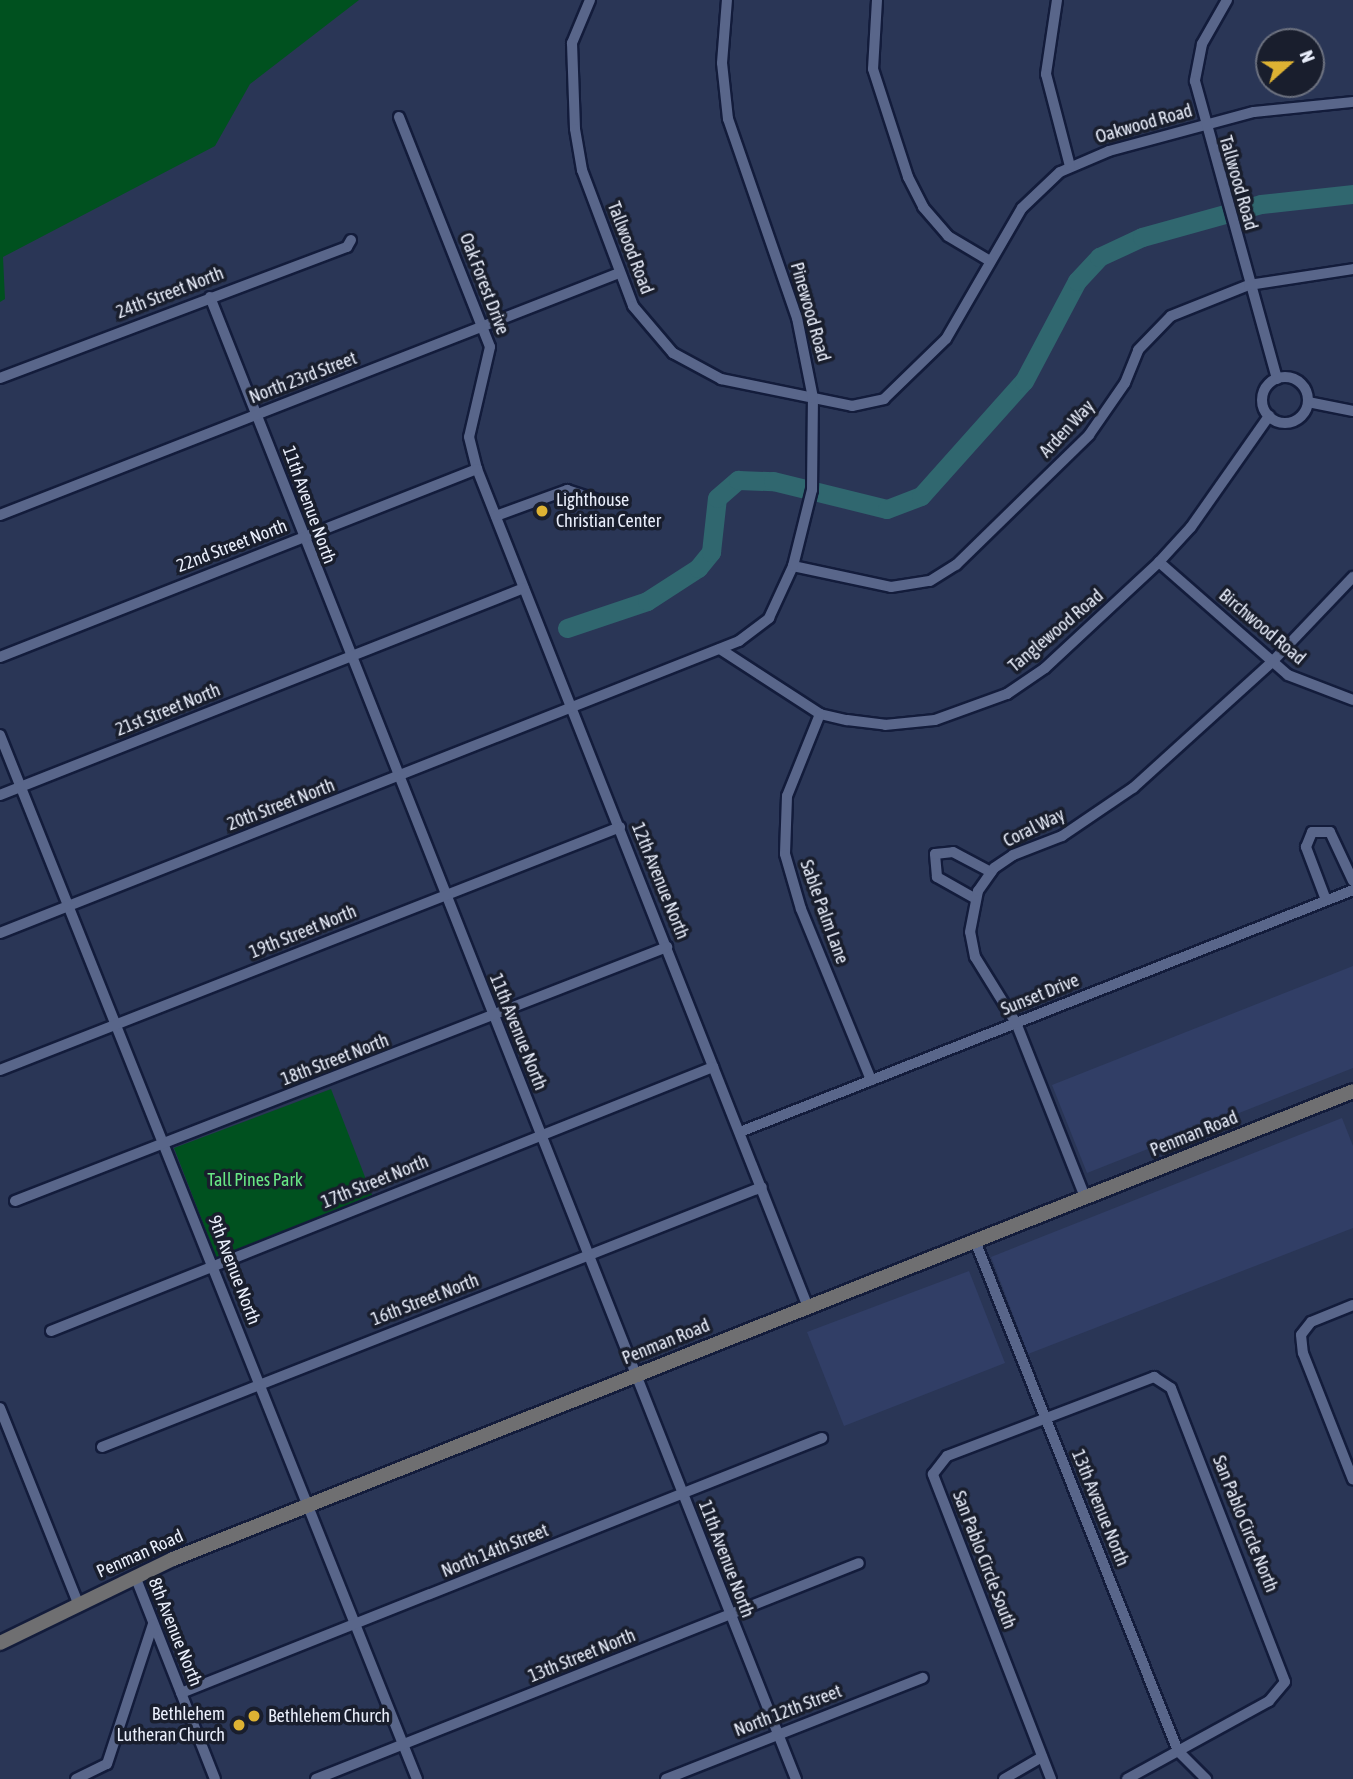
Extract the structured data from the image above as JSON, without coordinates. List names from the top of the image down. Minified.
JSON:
{"streets":{"street":["Oakwood Road","Tallwood Road","Oak Forest Drive","24th Street North","Pinewood Road","North 23rd Street","Arden Way","11th Avenue North","22nd Street North","Birchwood Road","Tanglewood Road","21st Street North","20th Street North","Coral Way","12th Avenue North","Sable Palm Lane","19th Street North","Sunset Drive","18th Street North","Penman Road","17th Street North","9th Avenue North","16th Street North","13th Avenue North","San Pablo Circle North","North 14th Street","San Pablo Circle South","8th Avenue North","13th Street North","North 12th Street"]},"crossings":[["Oakwood Road","Tallwood Road"],["Oakwood Road","Pinewood Road"],["Tallwood Road","Pinewood Road"],["Tallwood Road","North 23rd Street"],["Tallwood Road","Arden Way"],["Tallwood Road","Tanglewood Road"],["Oak Forest Drive","North 23rd Street"],["Oak Forest Drive","22nd Street North"],["Oak Forest Drive","12th Avenue North"],["24th Street North","11th Avenue North"],["Pinewood Road","Arden Way"],["Pinewood Road","Tanglewood Road"],["Pinewood Road","20th Street North"],["Pinewood Road","12th Avenue North"],["North 23rd Street","11th Avenue North"],["11th Avenue North","22nd Street North"],["11th Avenue North","21st Street North"],["11th Avenue North","20th Street North"],["11th Avenue North","19th Street North"],["11th Avenue North","18th Street North"],["11th Avenue North","Penman Road"],["11th Avenue North","17th Street North"],["11th Avenue North","16th Street North"],["11th Avenue North","North 14th Street"],["11th Avenue North","13th Street North"],["11th Avenue North","North 12th Street"],["22nd Street North","12th Avenue North"],["Birchwood Road","Tanglewood Road"],["Birchwood Road","Coral Way"],["Tanglewood Road","Sable Palm Lane"],["21st Street North","12th Avenue North"],["21st Street North","9th Avenue North"],["20th Street North","12th Avenue North"],["20th Street North","9th Avenue North"],["Coral Way","Sunset Drive"],["Coral Way","Penman Road"],["12th Avenue North","19th Street North"],["12th Avenue North","Sunset Drive"],["12th Avenue North","18th Street North"],["12th Avenue North","Penman Road"],["12th Avenue North","17th Street North"],["12th Avenue North","16th Street North"],["Sable Palm Lane","Sunset Drive"],["19th Street North","9th Avenue North"],["18th Street North","9th Avenue North"],["Penman Road","9th Avenue North"],["Penman Road","13th Avenue North"],["Penman Road","8th Avenue North"],["17th Street North","9th Avenue North"],["9th Avenue North","16th Street North"],["9th Avenue North","North 14th Street"],["9th Avenue North","13th Street North"],["13th Avenue North","San Pablo Circle North"],["13th Avenue North","San Pablo Circle South"],["San Pablo Circle North","San Pablo Circle South"],["North 14th Street","8th Avenue North"]],"parks":["Tall Pines Park"],"places":["Lighthouse Christian Center","Bethlehem Church","Bethlehem Lutheran Church"],"north":"right"}
